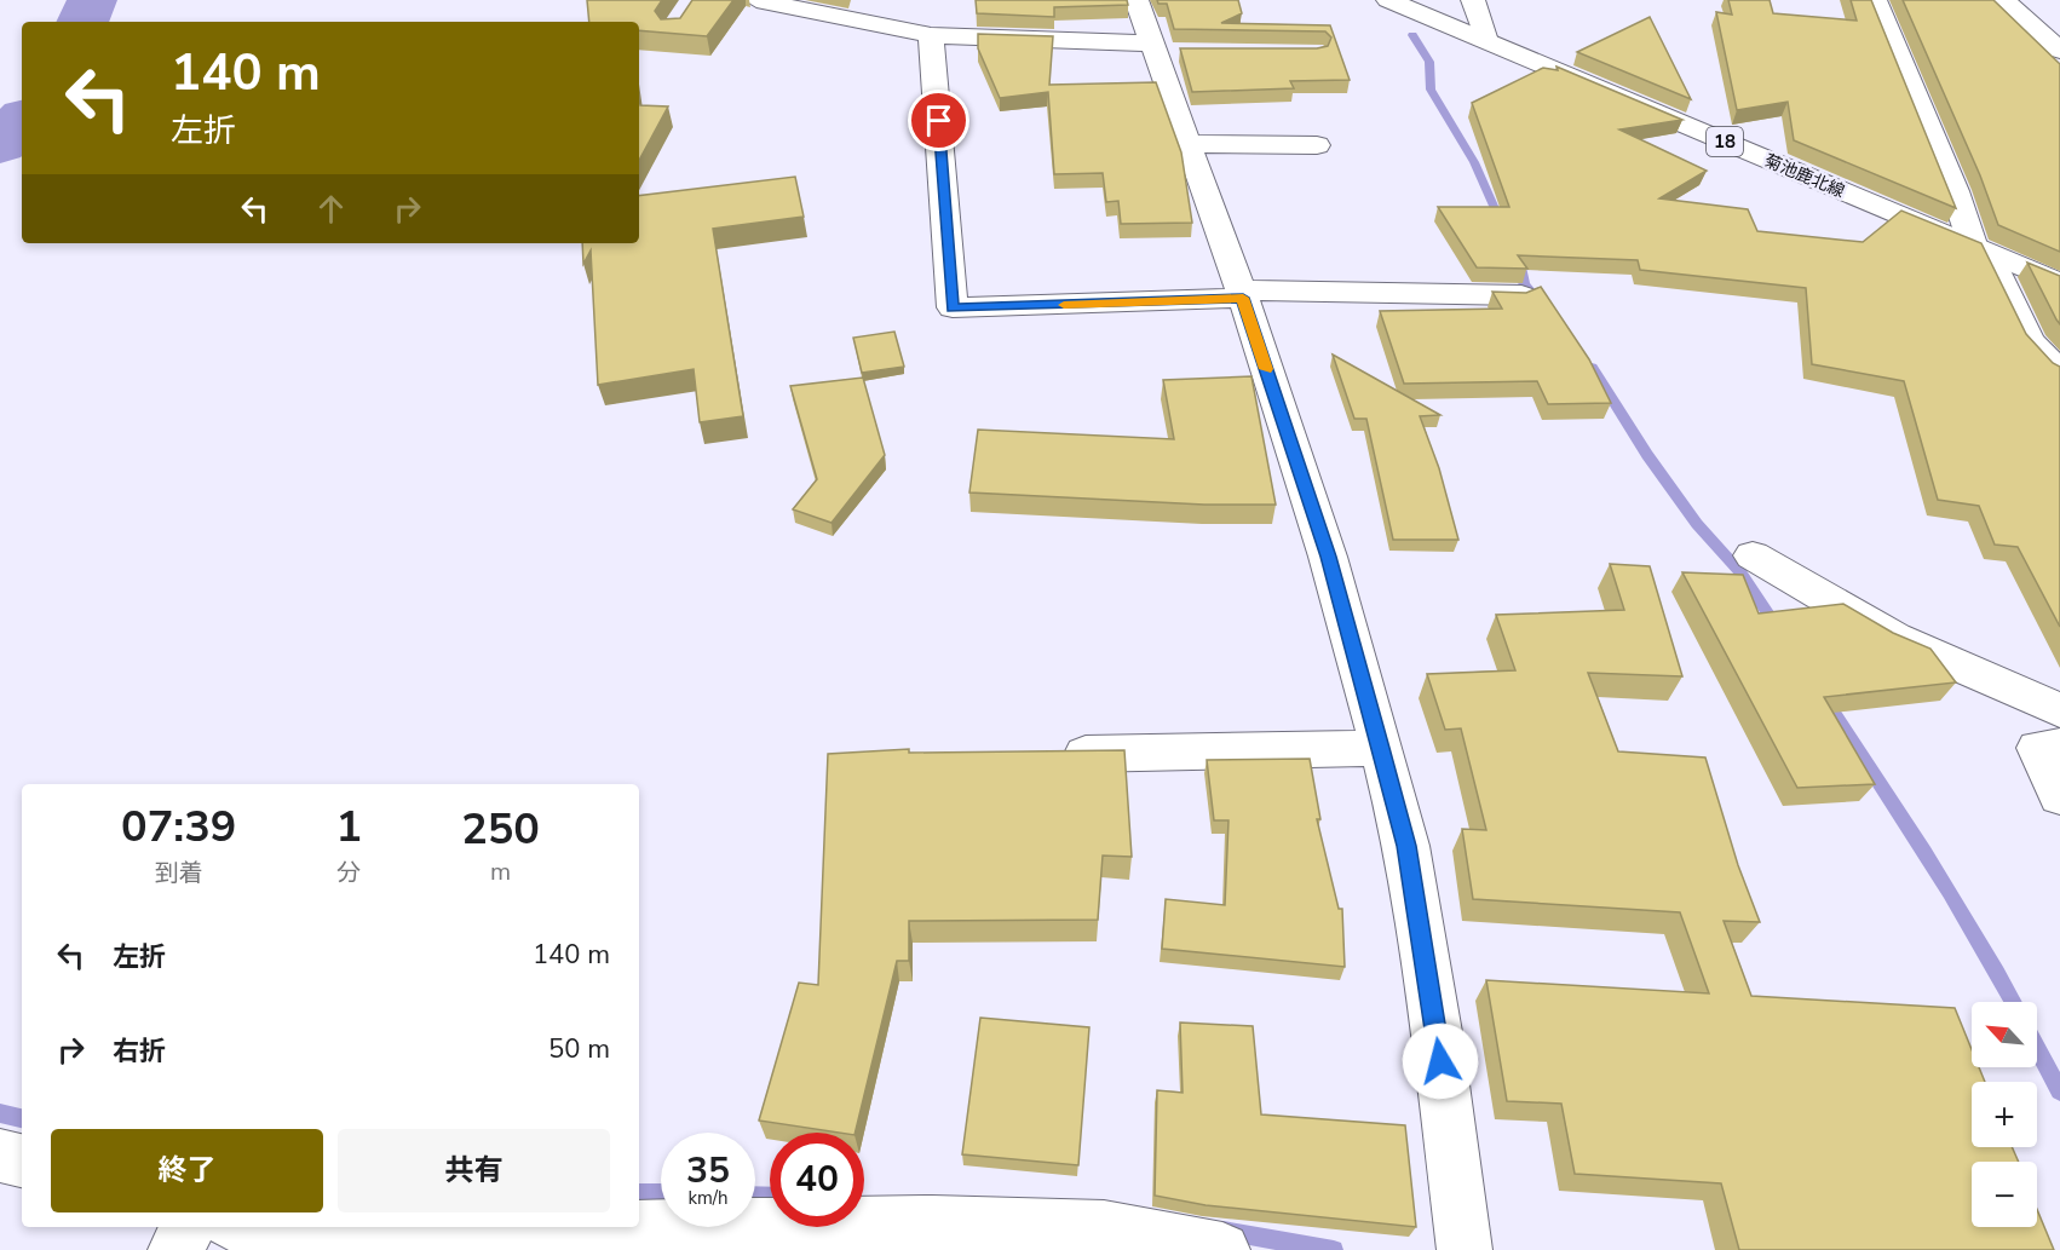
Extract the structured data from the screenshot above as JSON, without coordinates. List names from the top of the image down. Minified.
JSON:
{"streets":{"main road":["18","菊池鹿北線"]},"north":"top left","page":{"turn":["140 m","左折"],"eta":["07:39","到着","1","分","250","m"],"list":[{"name":"左折","value":"140 m"},{"name":"右折","value":"50 m"}],"map_buttons":["+","−"],"buttons":["終了","共有"],"speed":"35 km/h","limit":"40"}}
